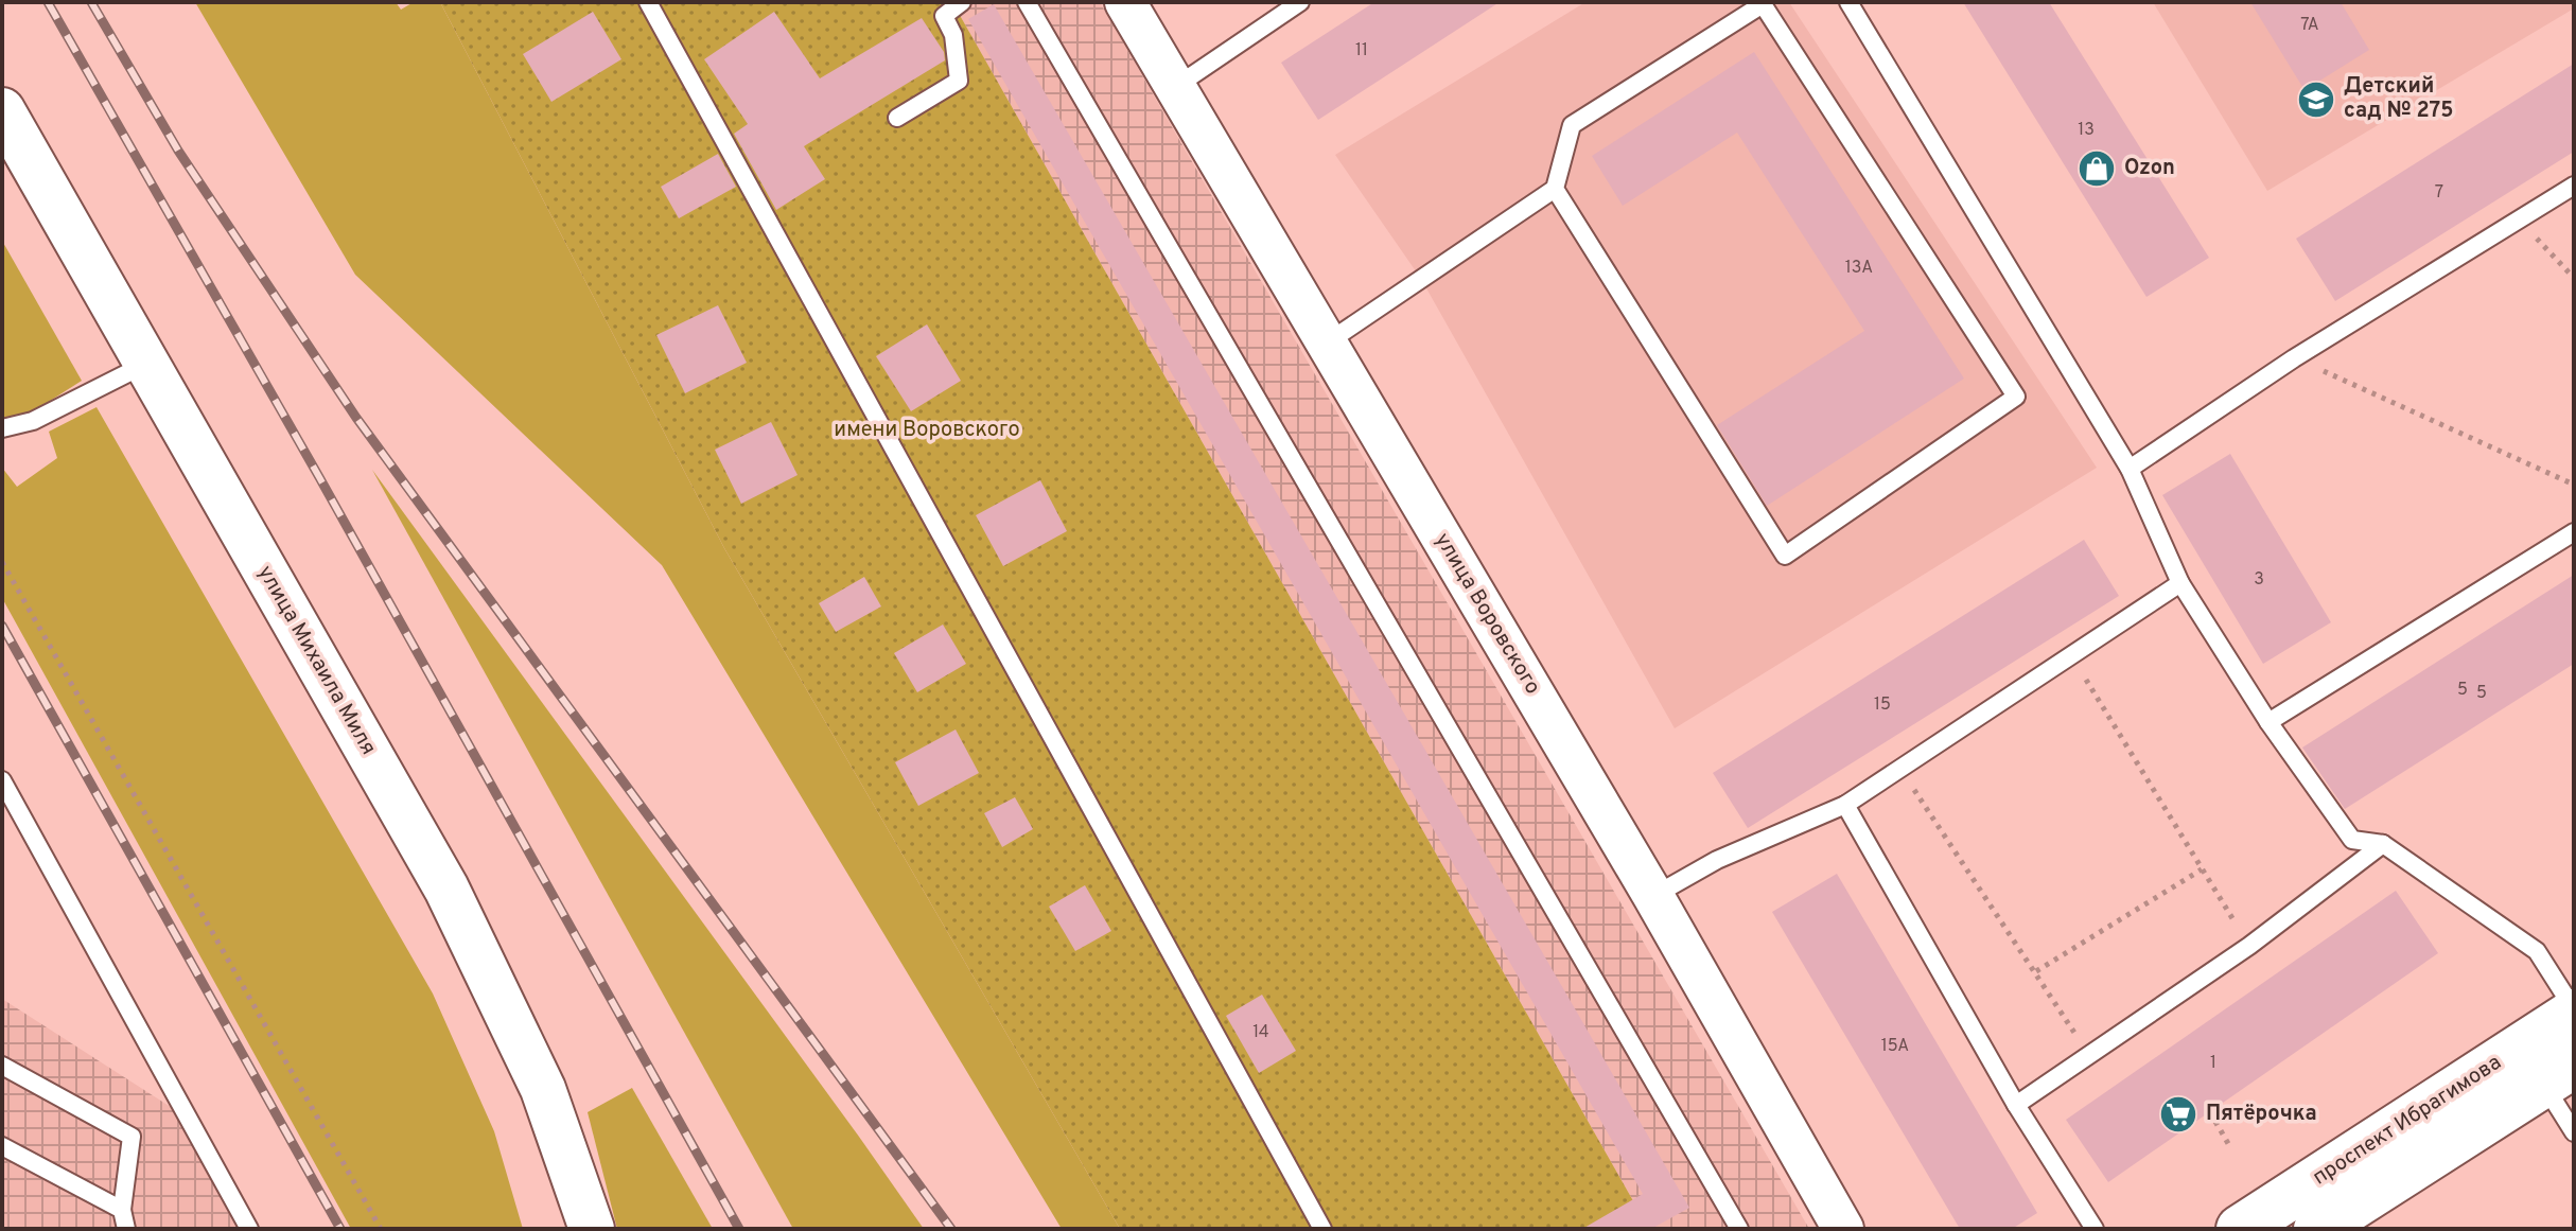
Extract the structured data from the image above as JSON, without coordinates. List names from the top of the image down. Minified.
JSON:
{"streets":{"main road":["улица Михаила Миля","проспект Ибрагимова"],"street":["улица Воровского"]},"parks":["имени Воровского"],"places":{"school or university":["Детский сад № 275"],"shop":["Ozon"],"supermarket":["Пятёрочка"]},"house_numbers":["7А","11","13","7","13А","3","5","5","15","14","15А","1"]}
